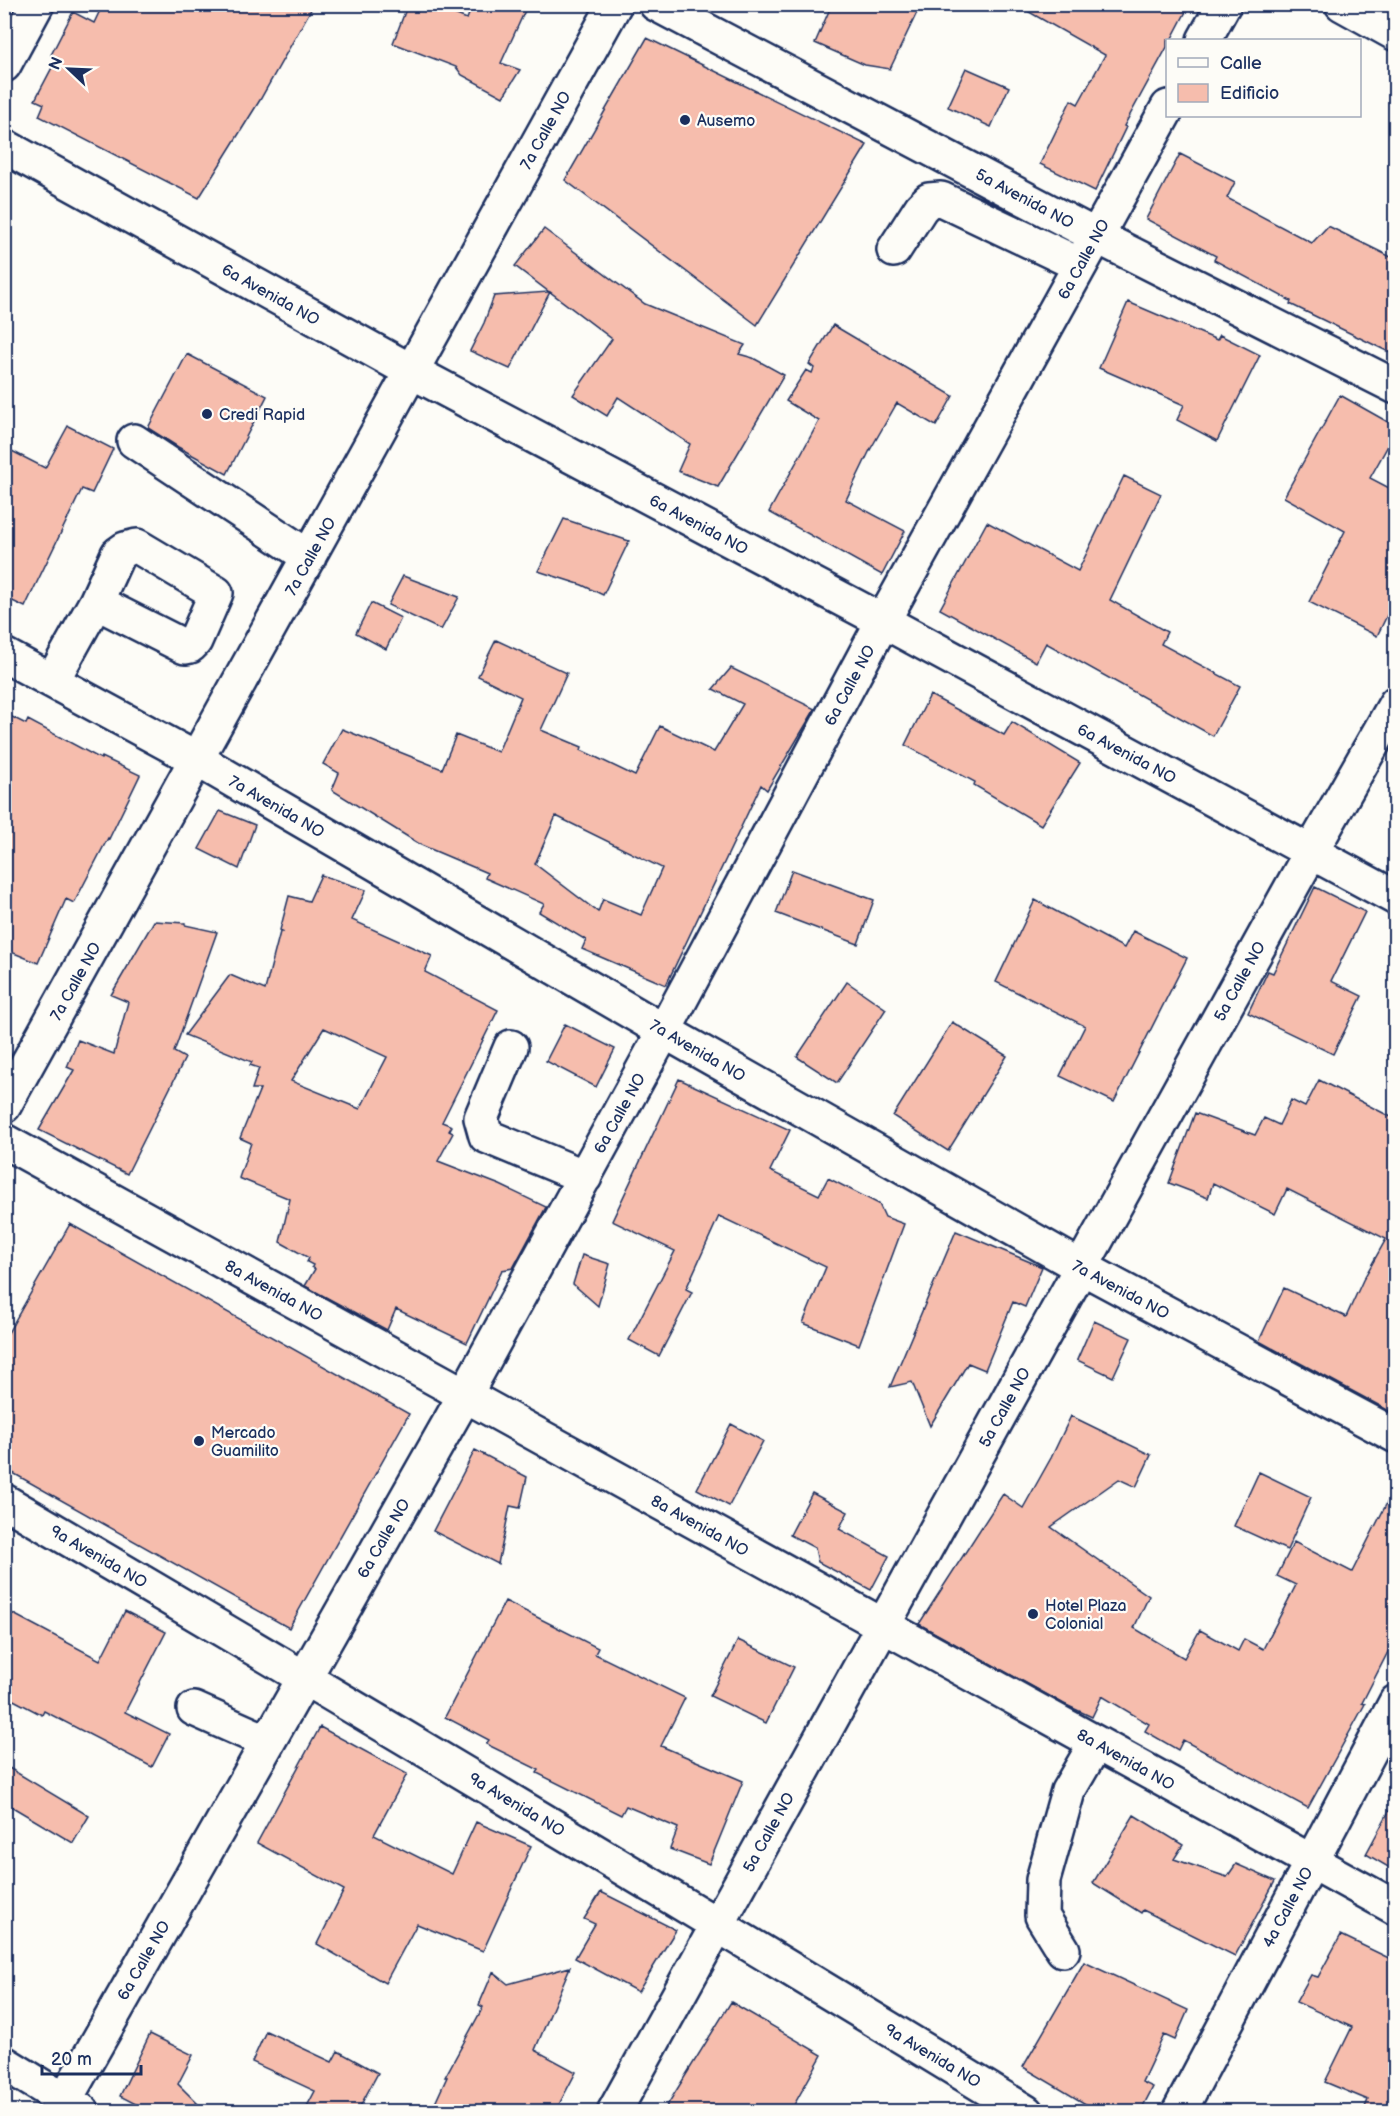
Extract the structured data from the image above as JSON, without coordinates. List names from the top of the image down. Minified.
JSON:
{"streets":{"street":["7a Calle NO","5a Avenida NO","6a Calle NO","6a Avenida NO","7a Avenida NO","5a Calle NO","8a Avenida NO","9a Avenida NO","4a Calle NO"]},"crossings":[["7a Calle NO","6a Avenida NO"],["7a Calle NO","7a Avenida NO"],["5a Avenida NO","6a Calle NO"],["6a Calle NO","6a Avenida NO"],["6a Calle NO","7a Avenida NO"],["6a Calle NO","8a Avenida NO"],["6a Calle NO","9a Avenida NO"],["6a Avenida NO","5a Calle NO"],["7a Avenida NO","5a Calle NO"],["5a Calle NO","8a Avenida NO"],["5a Calle NO","9a Avenida NO"],["8a Avenida NO","4a Calle NO"]],"places":["Ausemo","Credi Rapid","Mercado Guamilito","Hotel Plaza Colonial"],"legend":["Calle","Edificio"],"scale_bar":"20 m","north":"top left"}
